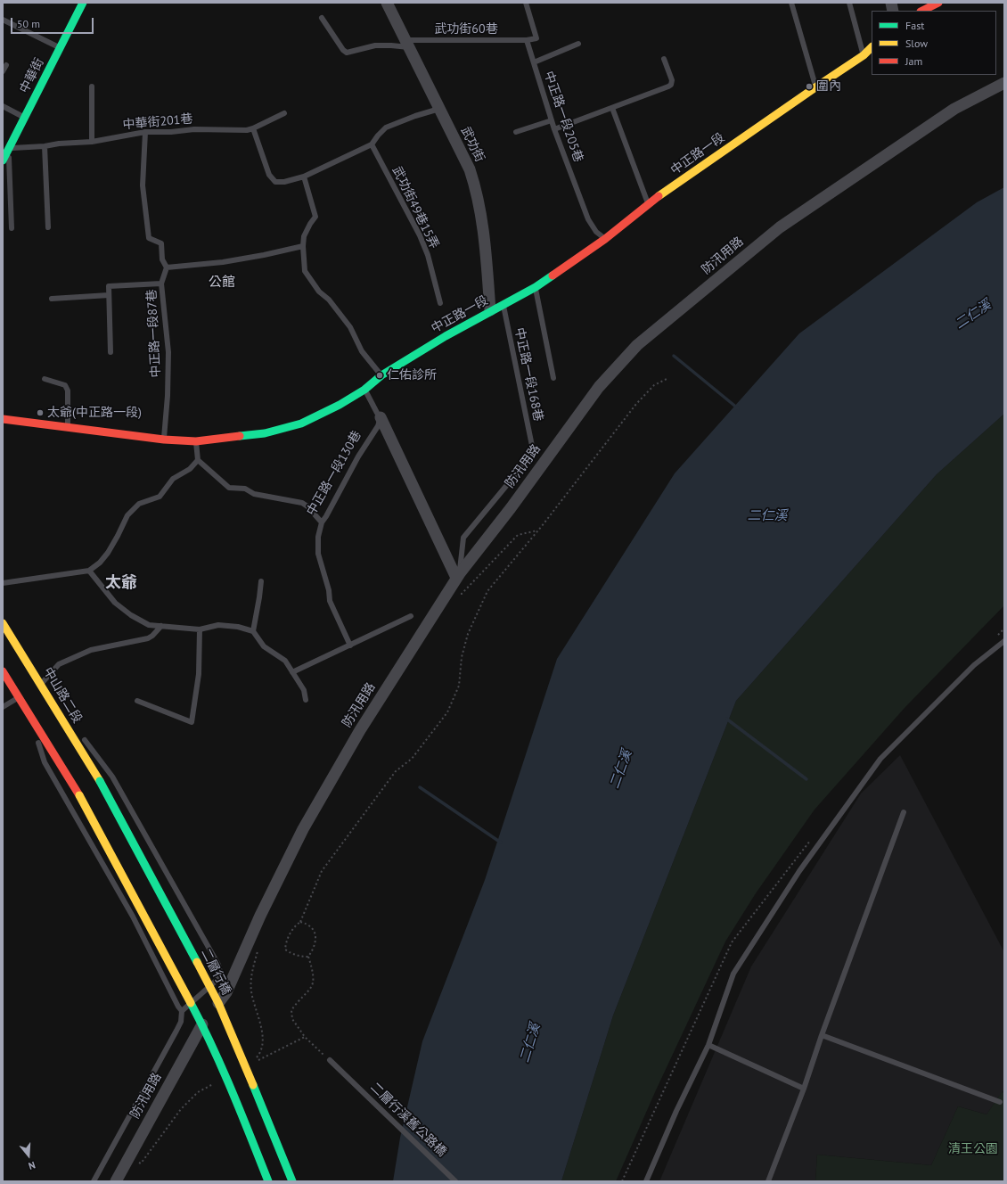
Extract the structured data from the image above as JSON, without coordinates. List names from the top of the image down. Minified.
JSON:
{"streets":{"main road":["中華街","中正路一段","中山路二段","二層行橋"],"street":["武功街","防汛用路"],"lane":["武功街60巷","中正路一段205巷","中華街201巷","武功街49巷15弄","中正路一段87巷","中正路一段168巷","中正路一段130巷","二層行溪舊公路橋"]},"crossings":[["武功街60巷","中正路一段205巷"],["武功街60巷","武功街"],["中華街","中華街201巷"],["中正路一段205巷","中正路一段"],["武功街","中正路一段"],["中正路一段","中正路一段87巷"],["中正路一段","中正路一段168巷"],["防汛用路","中正路一段168巷"],["防汛用路","二層行橋"],["中山路二段","二層行橋"]],"districts":["公館","太爺"],"water":["二仁溪"],"parks":["清王公園"],"places":["圍內","仁佑診所","太爺(中正路一段)"],"legend":["Fast","Slow","Jam"],"scale_bar":"50 m","north":"bottom"}
